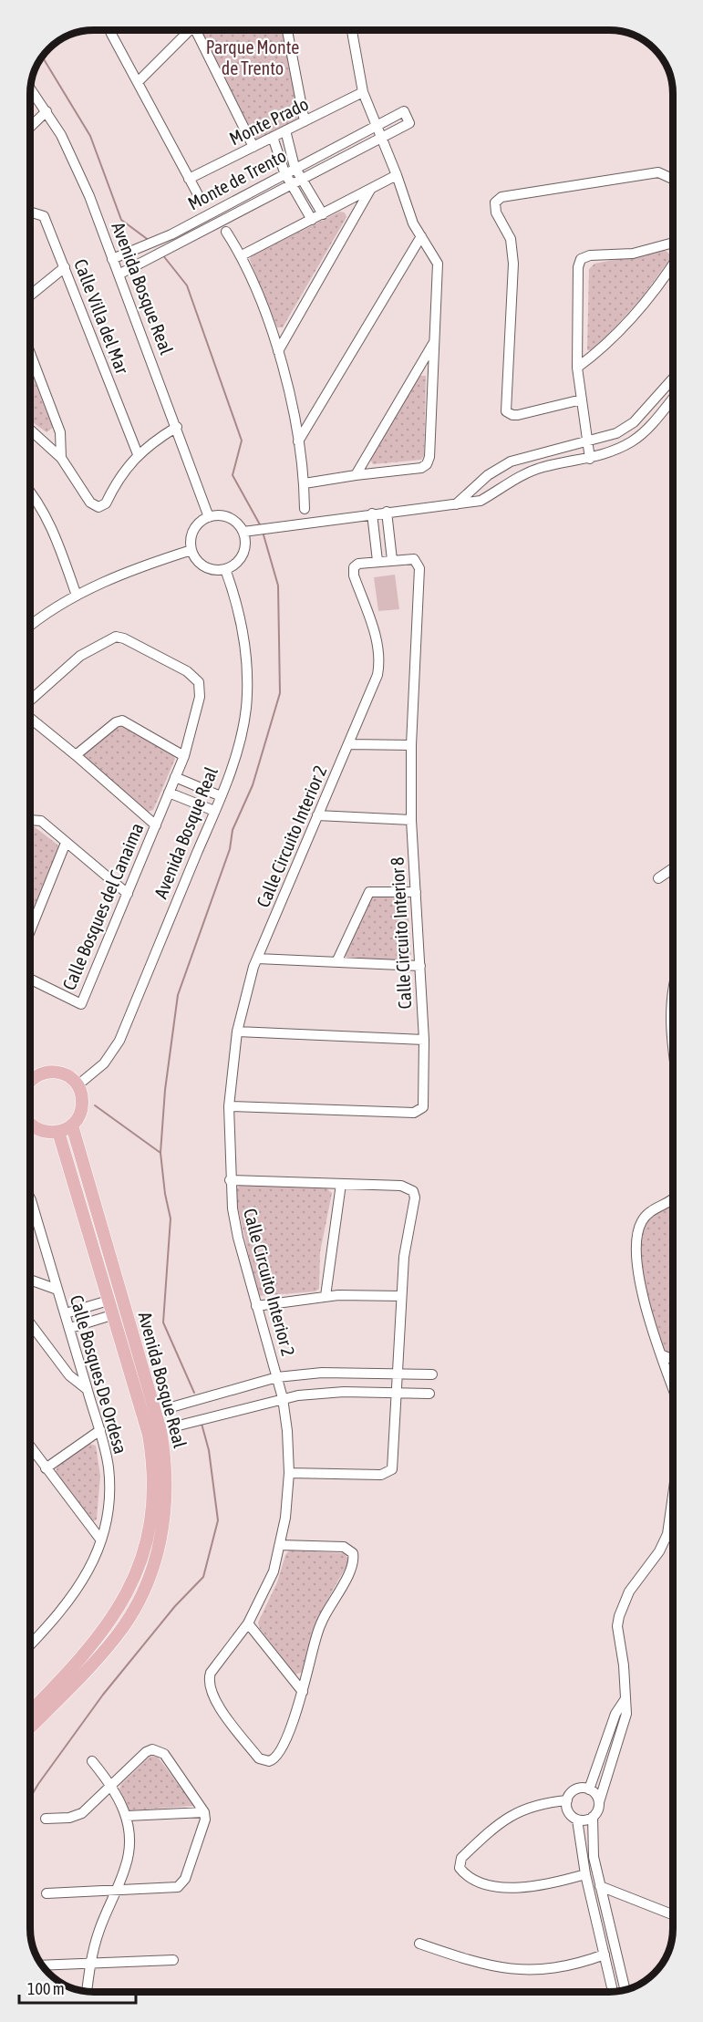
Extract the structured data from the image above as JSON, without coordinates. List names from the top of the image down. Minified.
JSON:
{"streets":{"main road":["Avenida Bosque Real"],"street":["Monte Prado","Monte de Trento","Calle Villa del Mar","Calle Circuito Interior 2","Calle Bosques del Canaima","Calle Circuito Interior 8","Calle Bosques De Ordesa"]},"crossings":[["Monte de Trento","Avenida Bosque Real"],["Calle Circuito Interior 2","Calle Circuito Interior 8"]],"parks":["Parque Monte de Trento"],"scale_bar":"100 m"}
